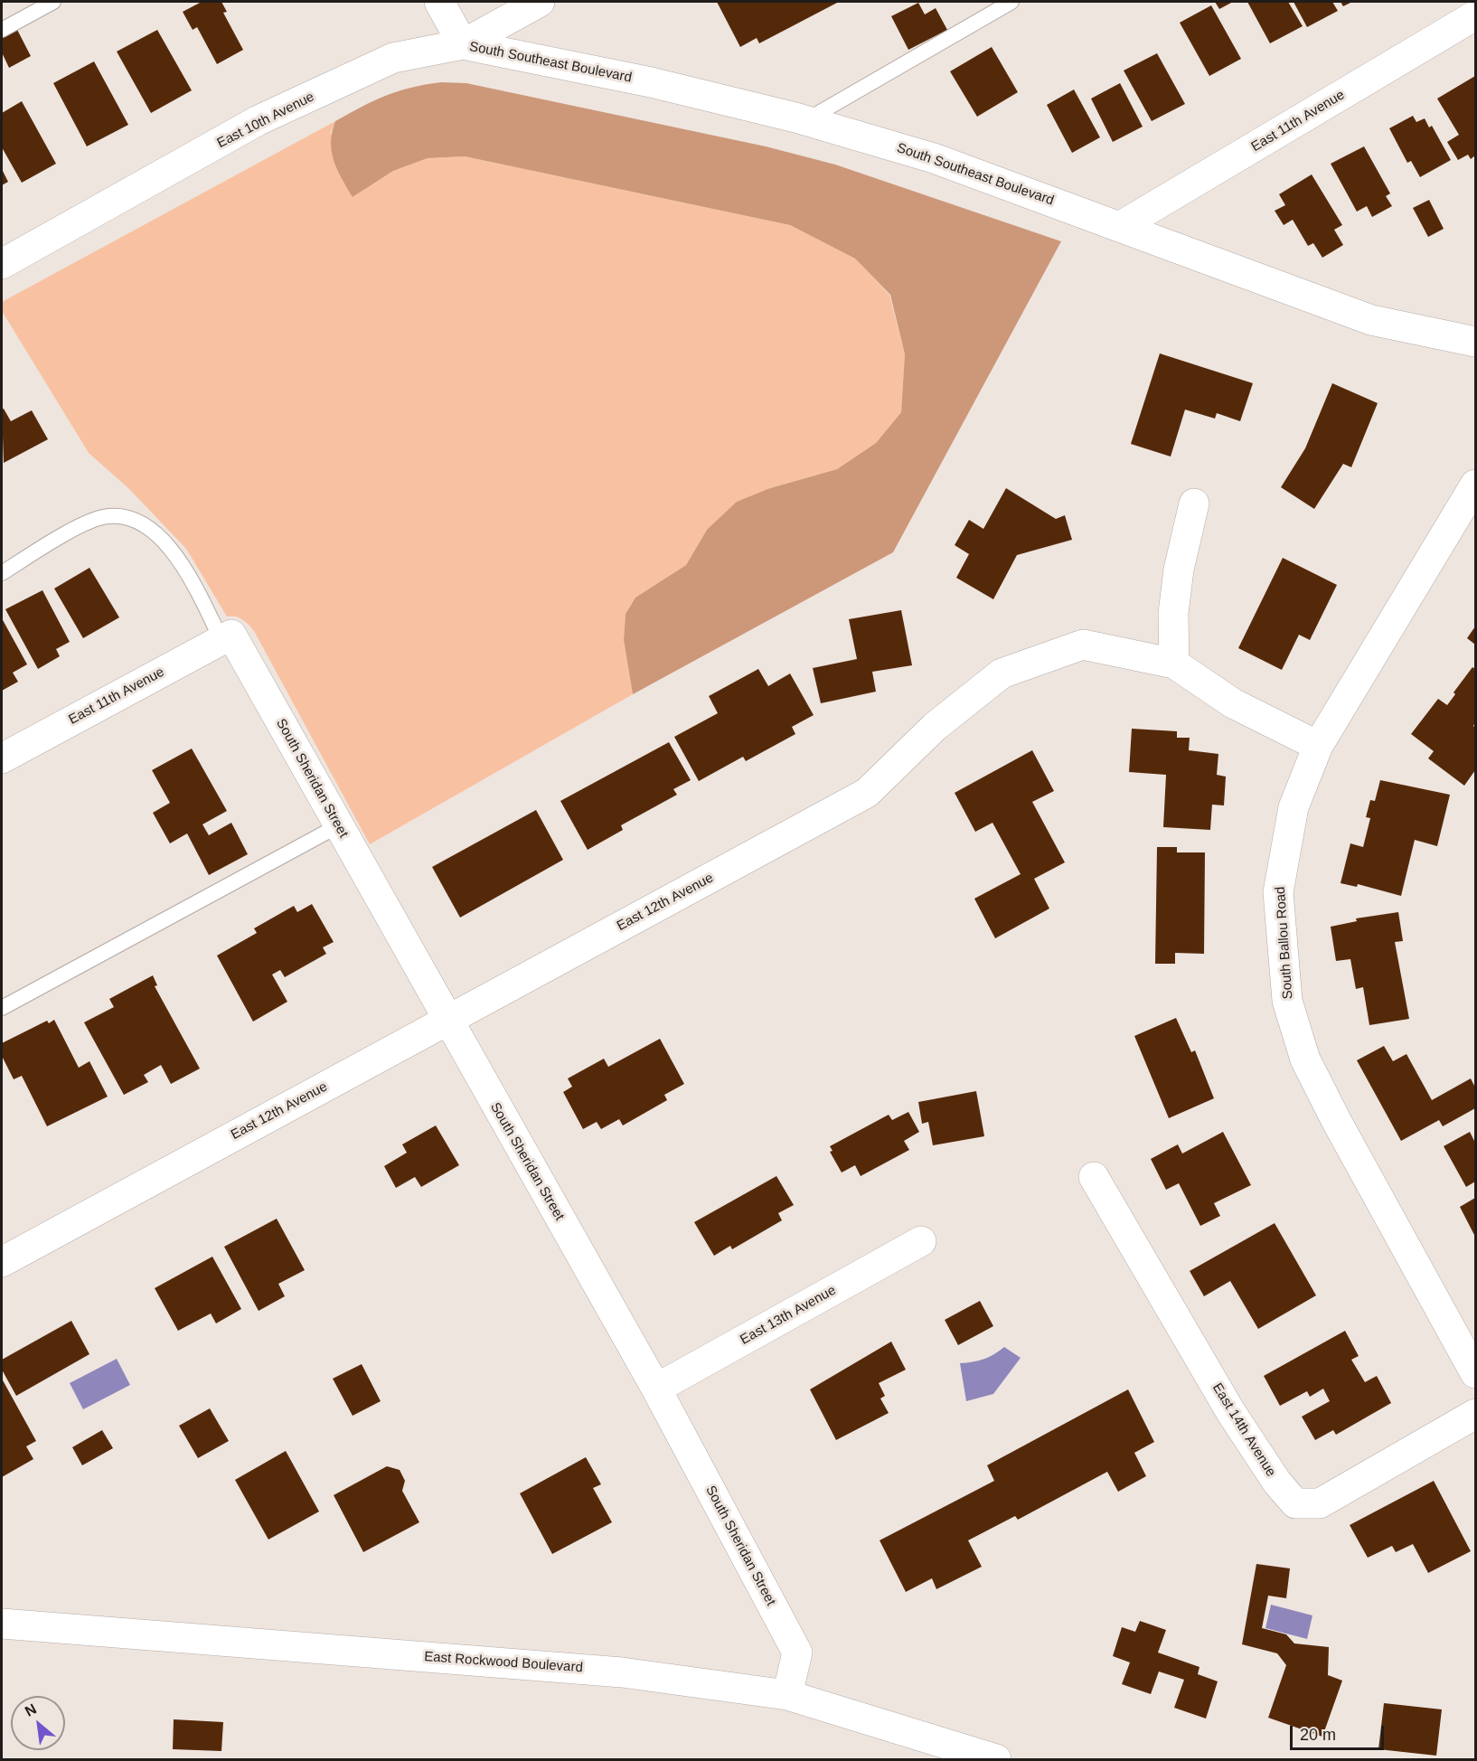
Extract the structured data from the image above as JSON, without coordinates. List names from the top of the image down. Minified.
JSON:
{"streets":{"street":["South Southeast Boulevard","East 10th Avenue","East 11th Avenue","South Sheridan Street","East 12th Avenue","South Ballou Road","East 13th Avenue","East 14th Avenue","East Rockwood Boulevard"]},"crossings":[["South Southeast Boulevard","East 10th Avenue"],["South Southeast Boulevard","East 11th Avenue"],["East 11th Avenue","South Sheridan Street"],["South Sheridan Street","East 12th Avenue"],["South Sheridan Street","East 13th Avenue"],["South Sheridan Street","East Rockwood Boulevard"],["East 12th Avenue","South Ballou Road"]],"scale_bar":"20 m","north":"top left"}
